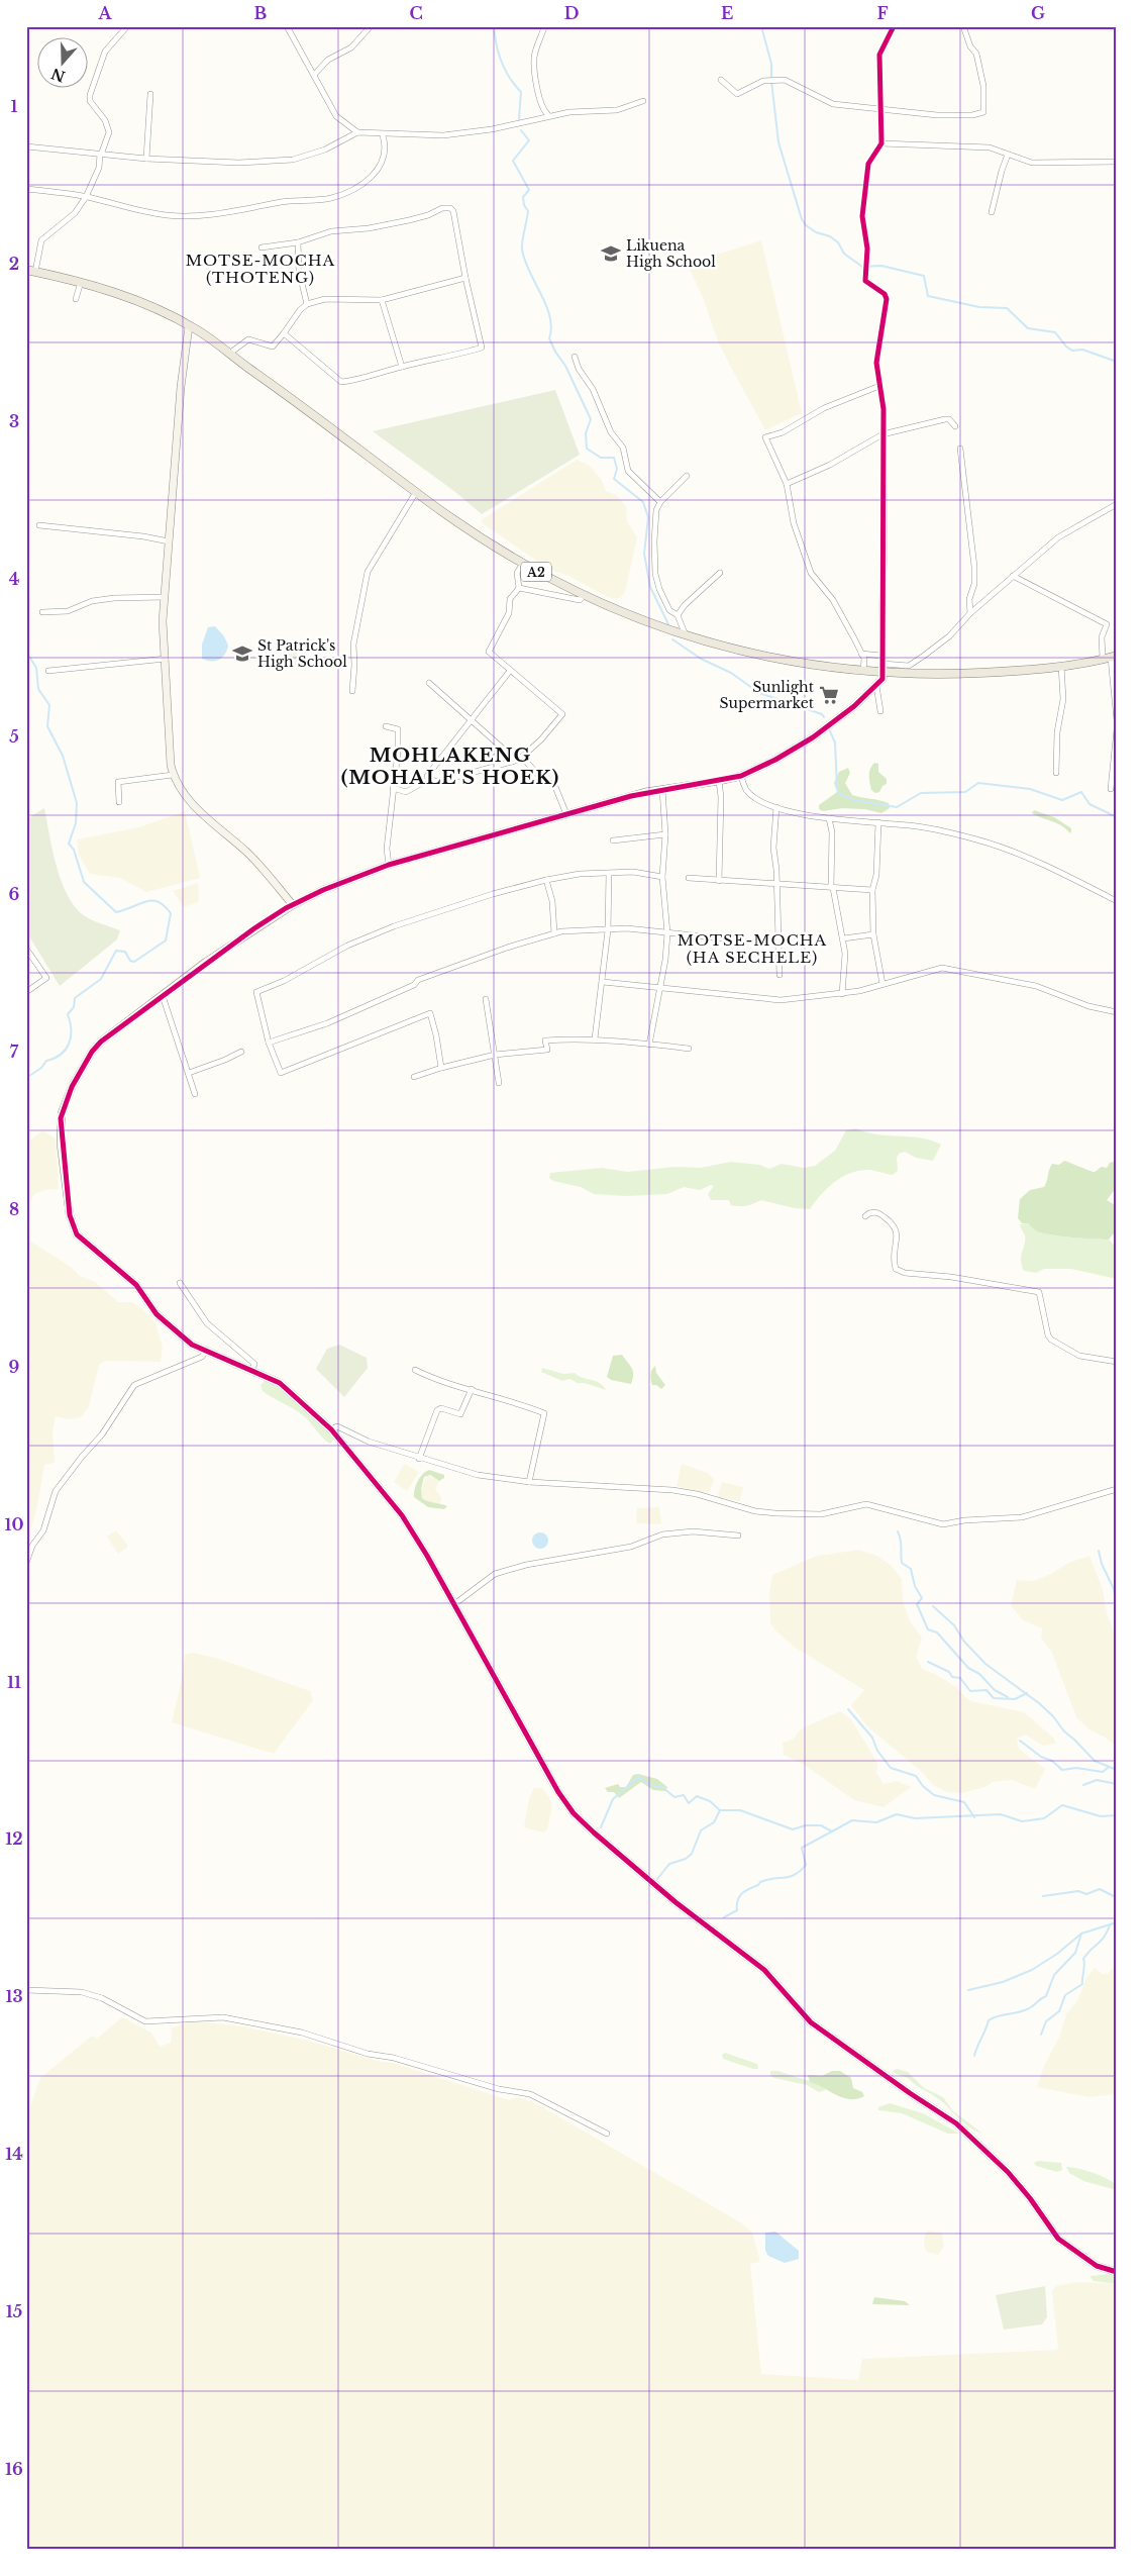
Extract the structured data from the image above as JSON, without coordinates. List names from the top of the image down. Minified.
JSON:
{"streets":{"main road":["A2"]},"districts":["MOTSE-MOCHA (THOTENG)","MOHLAKENG (MOHALE'S HOEK)","MOTSE-MOCHA (HA SECHELE)"],"places":{"school or university":["Likuena High School","St Patrick's High School"],"supermarket":["Sunlight Supermarket"]},"north":"bottom","grid":{"columns":["A","B","C","D","E","F","G"],"rows":["1","2","3","4","5","6","7","8","9","10","11","12","13","14","15","16"]}}
